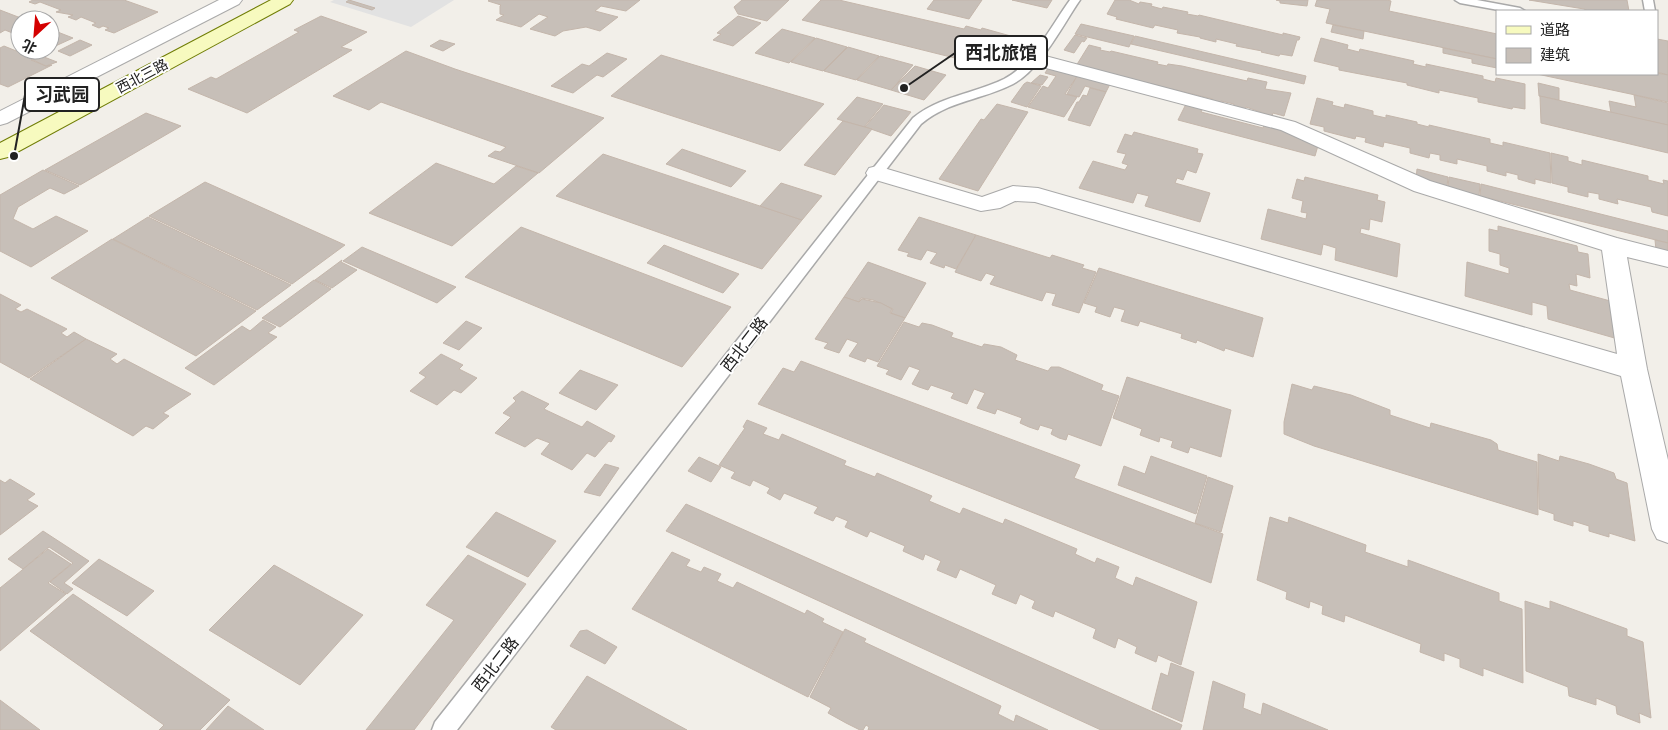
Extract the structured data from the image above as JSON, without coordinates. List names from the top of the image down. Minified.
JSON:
{"streets":{"main road":["西北三路"],"lane":["西北二路"]},"places":["西北旅馆","习武园"],"legend":["道路","建筑"],"north":"bottom left"}
